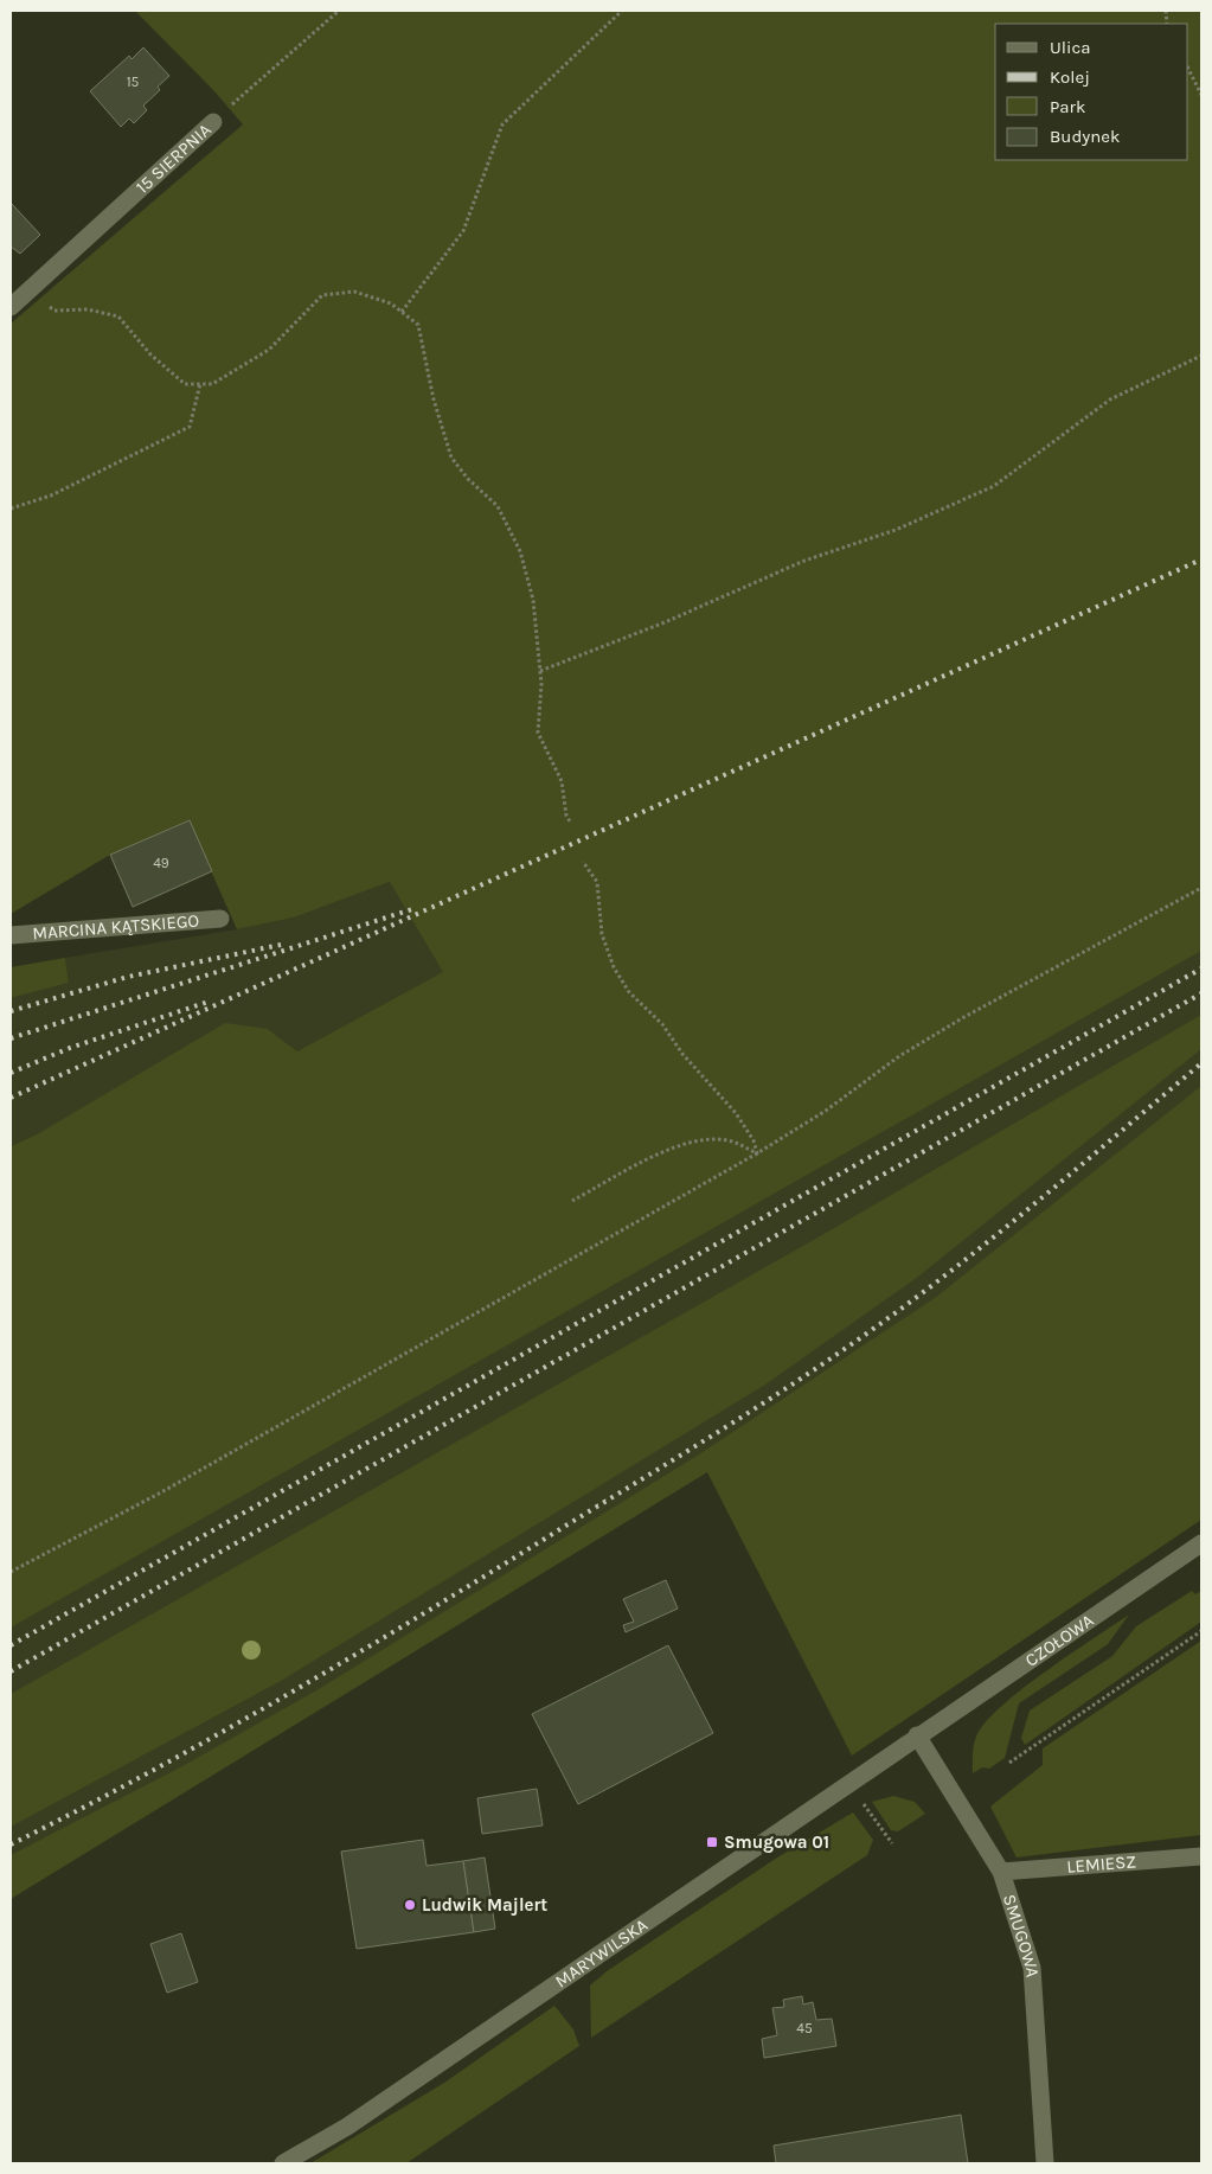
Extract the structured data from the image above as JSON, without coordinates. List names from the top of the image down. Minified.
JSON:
{"streets":{"street":["15 SIERPNIA","MARCINA KĄTSKIEGO","CZOŁOWA","LEMIESZ","SMUGOWA","MARYWILSKA"]},"crossings":[["CZOŁOWA","SMUGOWA"],["CZOŁOWA","MARYWILSKA"],["LEMIESZ","SMUGOWA"],["SMUGOWA","MARYWILSKA"]],"places":{"transit":["Smugowa 01"],"other":["Ludwik Majlert"]},"house_numbers":["15","49","45"],"legend":["Ulica","Kolej","Park","Budynek"]}
